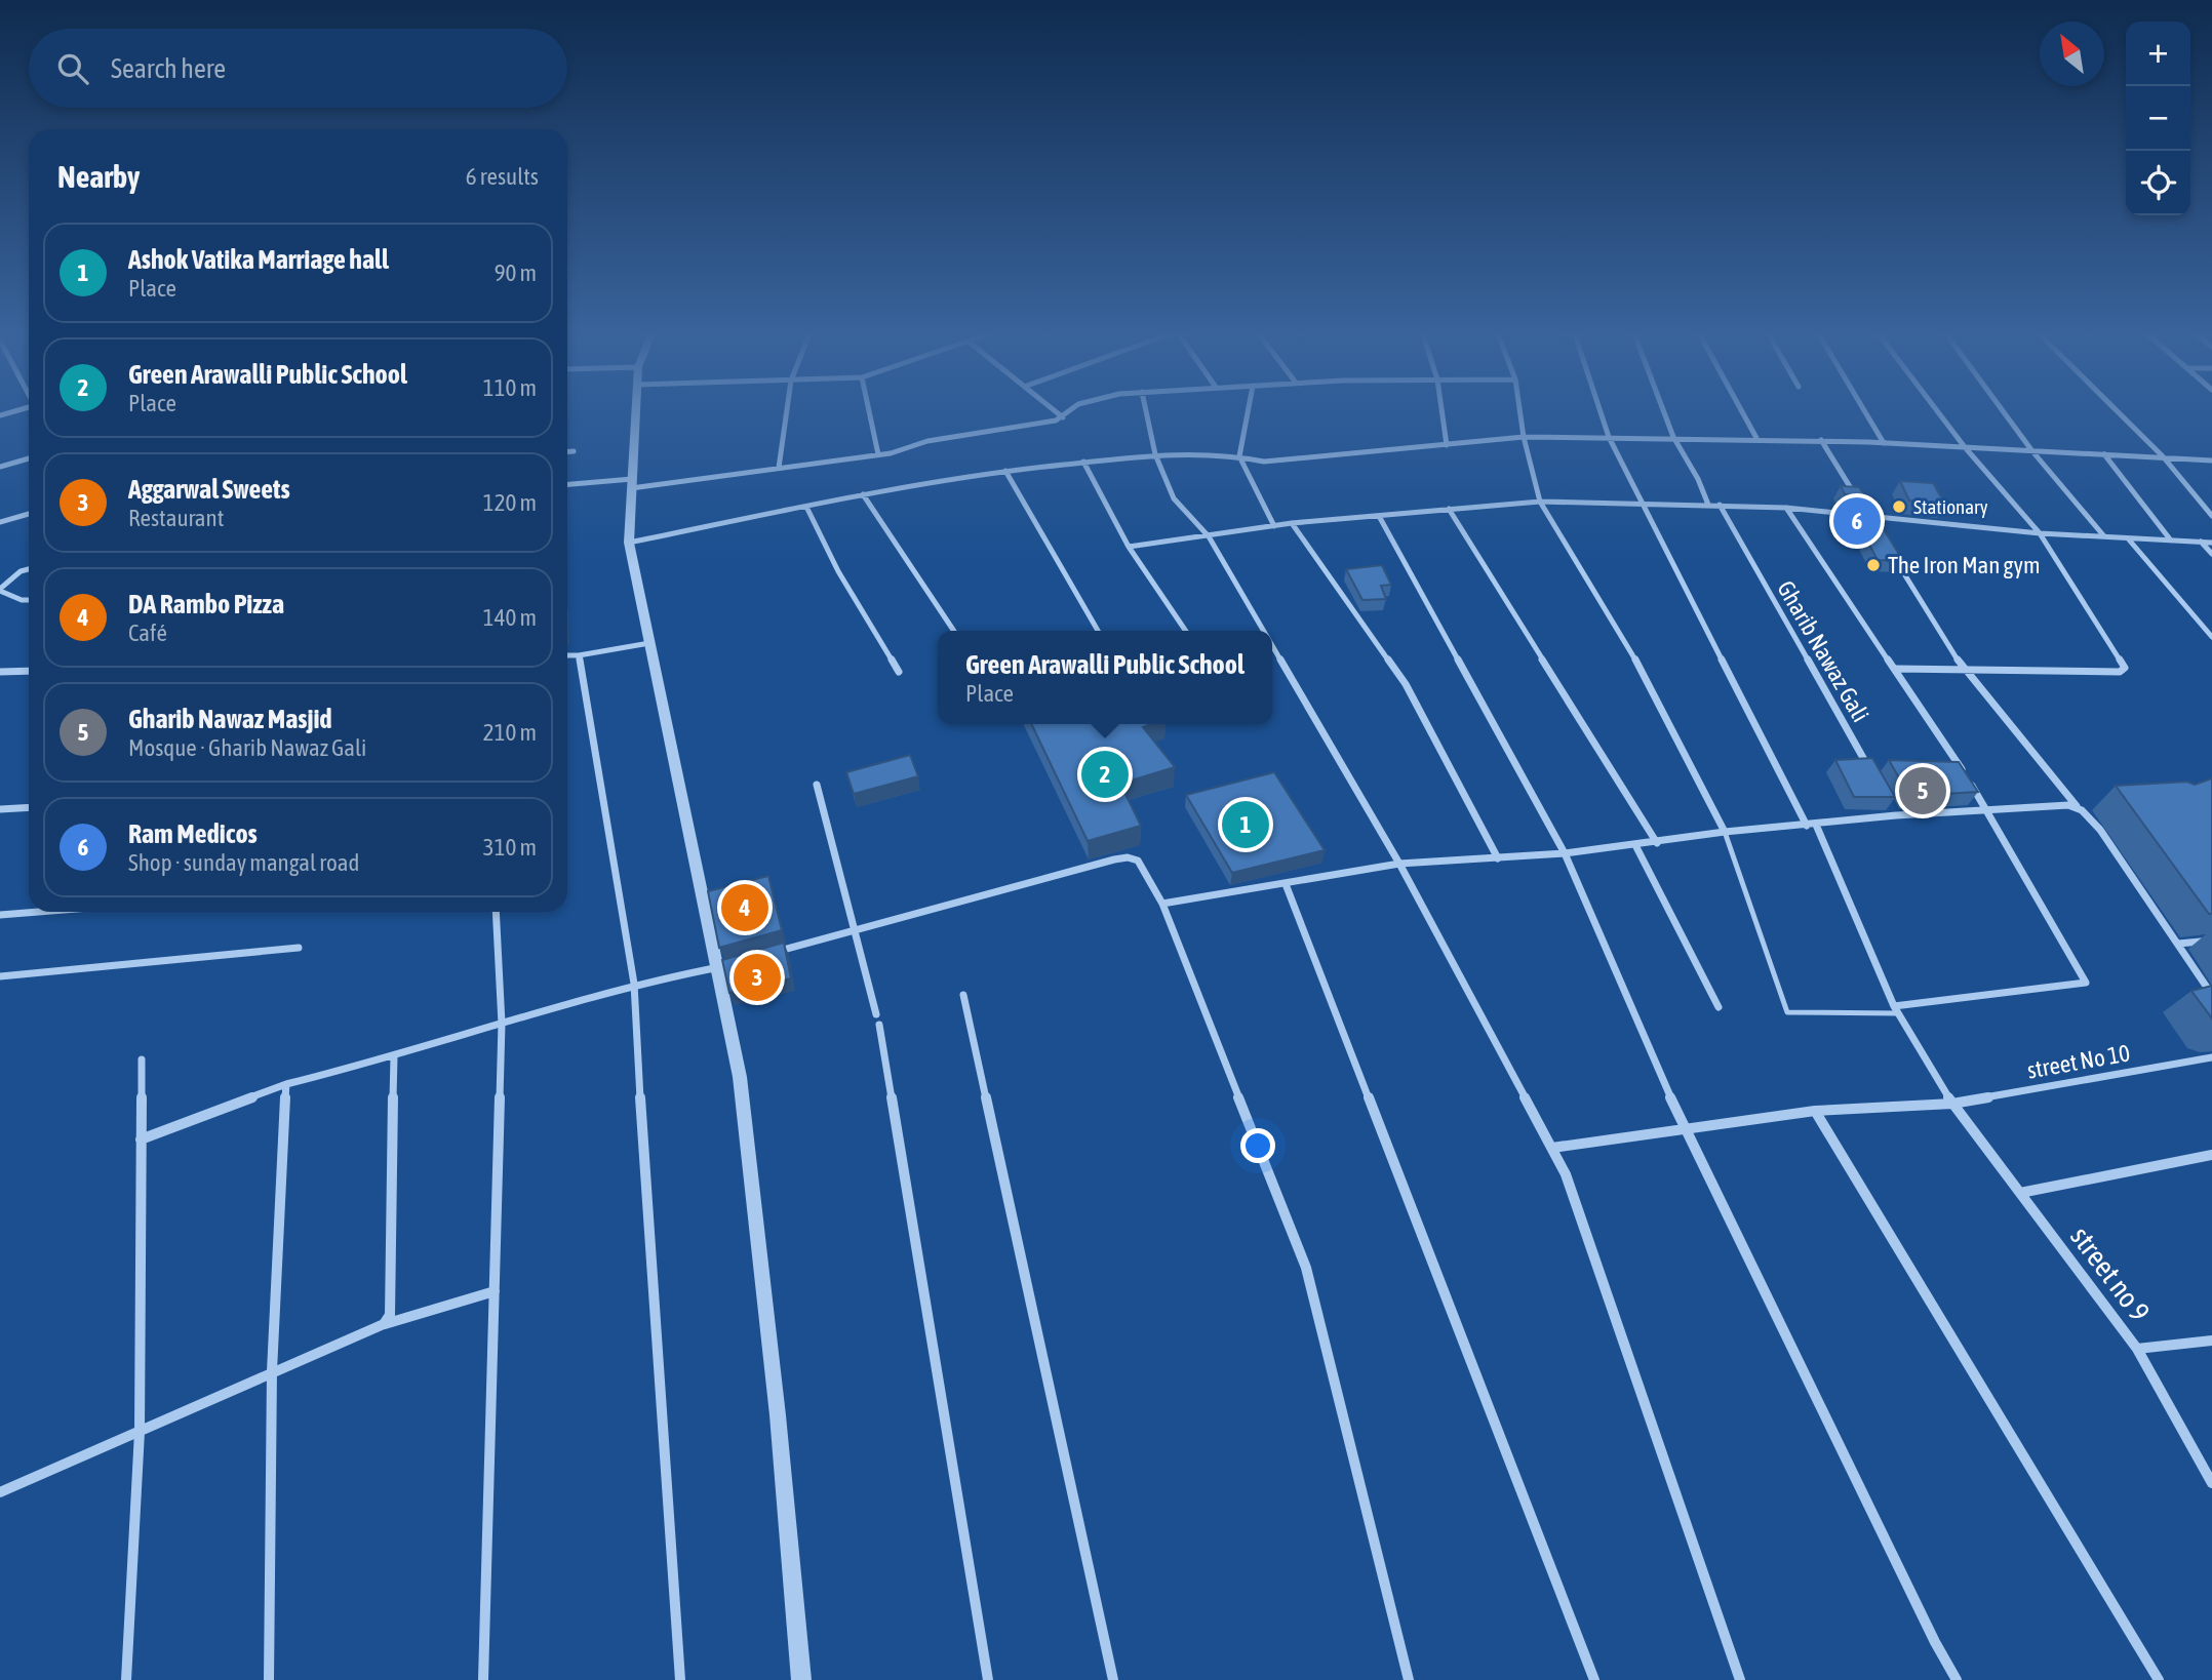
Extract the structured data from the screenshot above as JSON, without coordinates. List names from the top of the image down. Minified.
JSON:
{"streets":{"street":["Gharib Nawaz Gali","street No 10","street no 9"]},"crossings":[["street No 10","street no 9"]],"places":["Stationary","The Iron Man gym"],"north":"top left","page":{"map_buttons":["+","−"],"search":"Search here","heading":["Nearby","6 results"],"list":[{"mark":"1","name":"Ashok Vatika Marriage hall","note":"Place","value":"90 m"},{"mark":"2","name":"Green Arawalli Public School","note":"Place","value":"110 m"},{"mark":"3","name":"Aggarwal Sweets","note":"Restaurant","value":"120 m"},{"mark":"4","name":"DA Rambo Pizza","note":"Café","value":"140 m"},{"mark":"5","name":"Gharib Nawaz Masjid","note":"Mosque · Gharib Nawaz Gali","value":"210 m"},{"mark":"6","name":"Ram Medicos","note":"Shop · sunday mangal road","value":"310 m"}],"pins":["6","2","5","1","4","3"],"popup":["Green Arawalli Public School","Place"]}}
